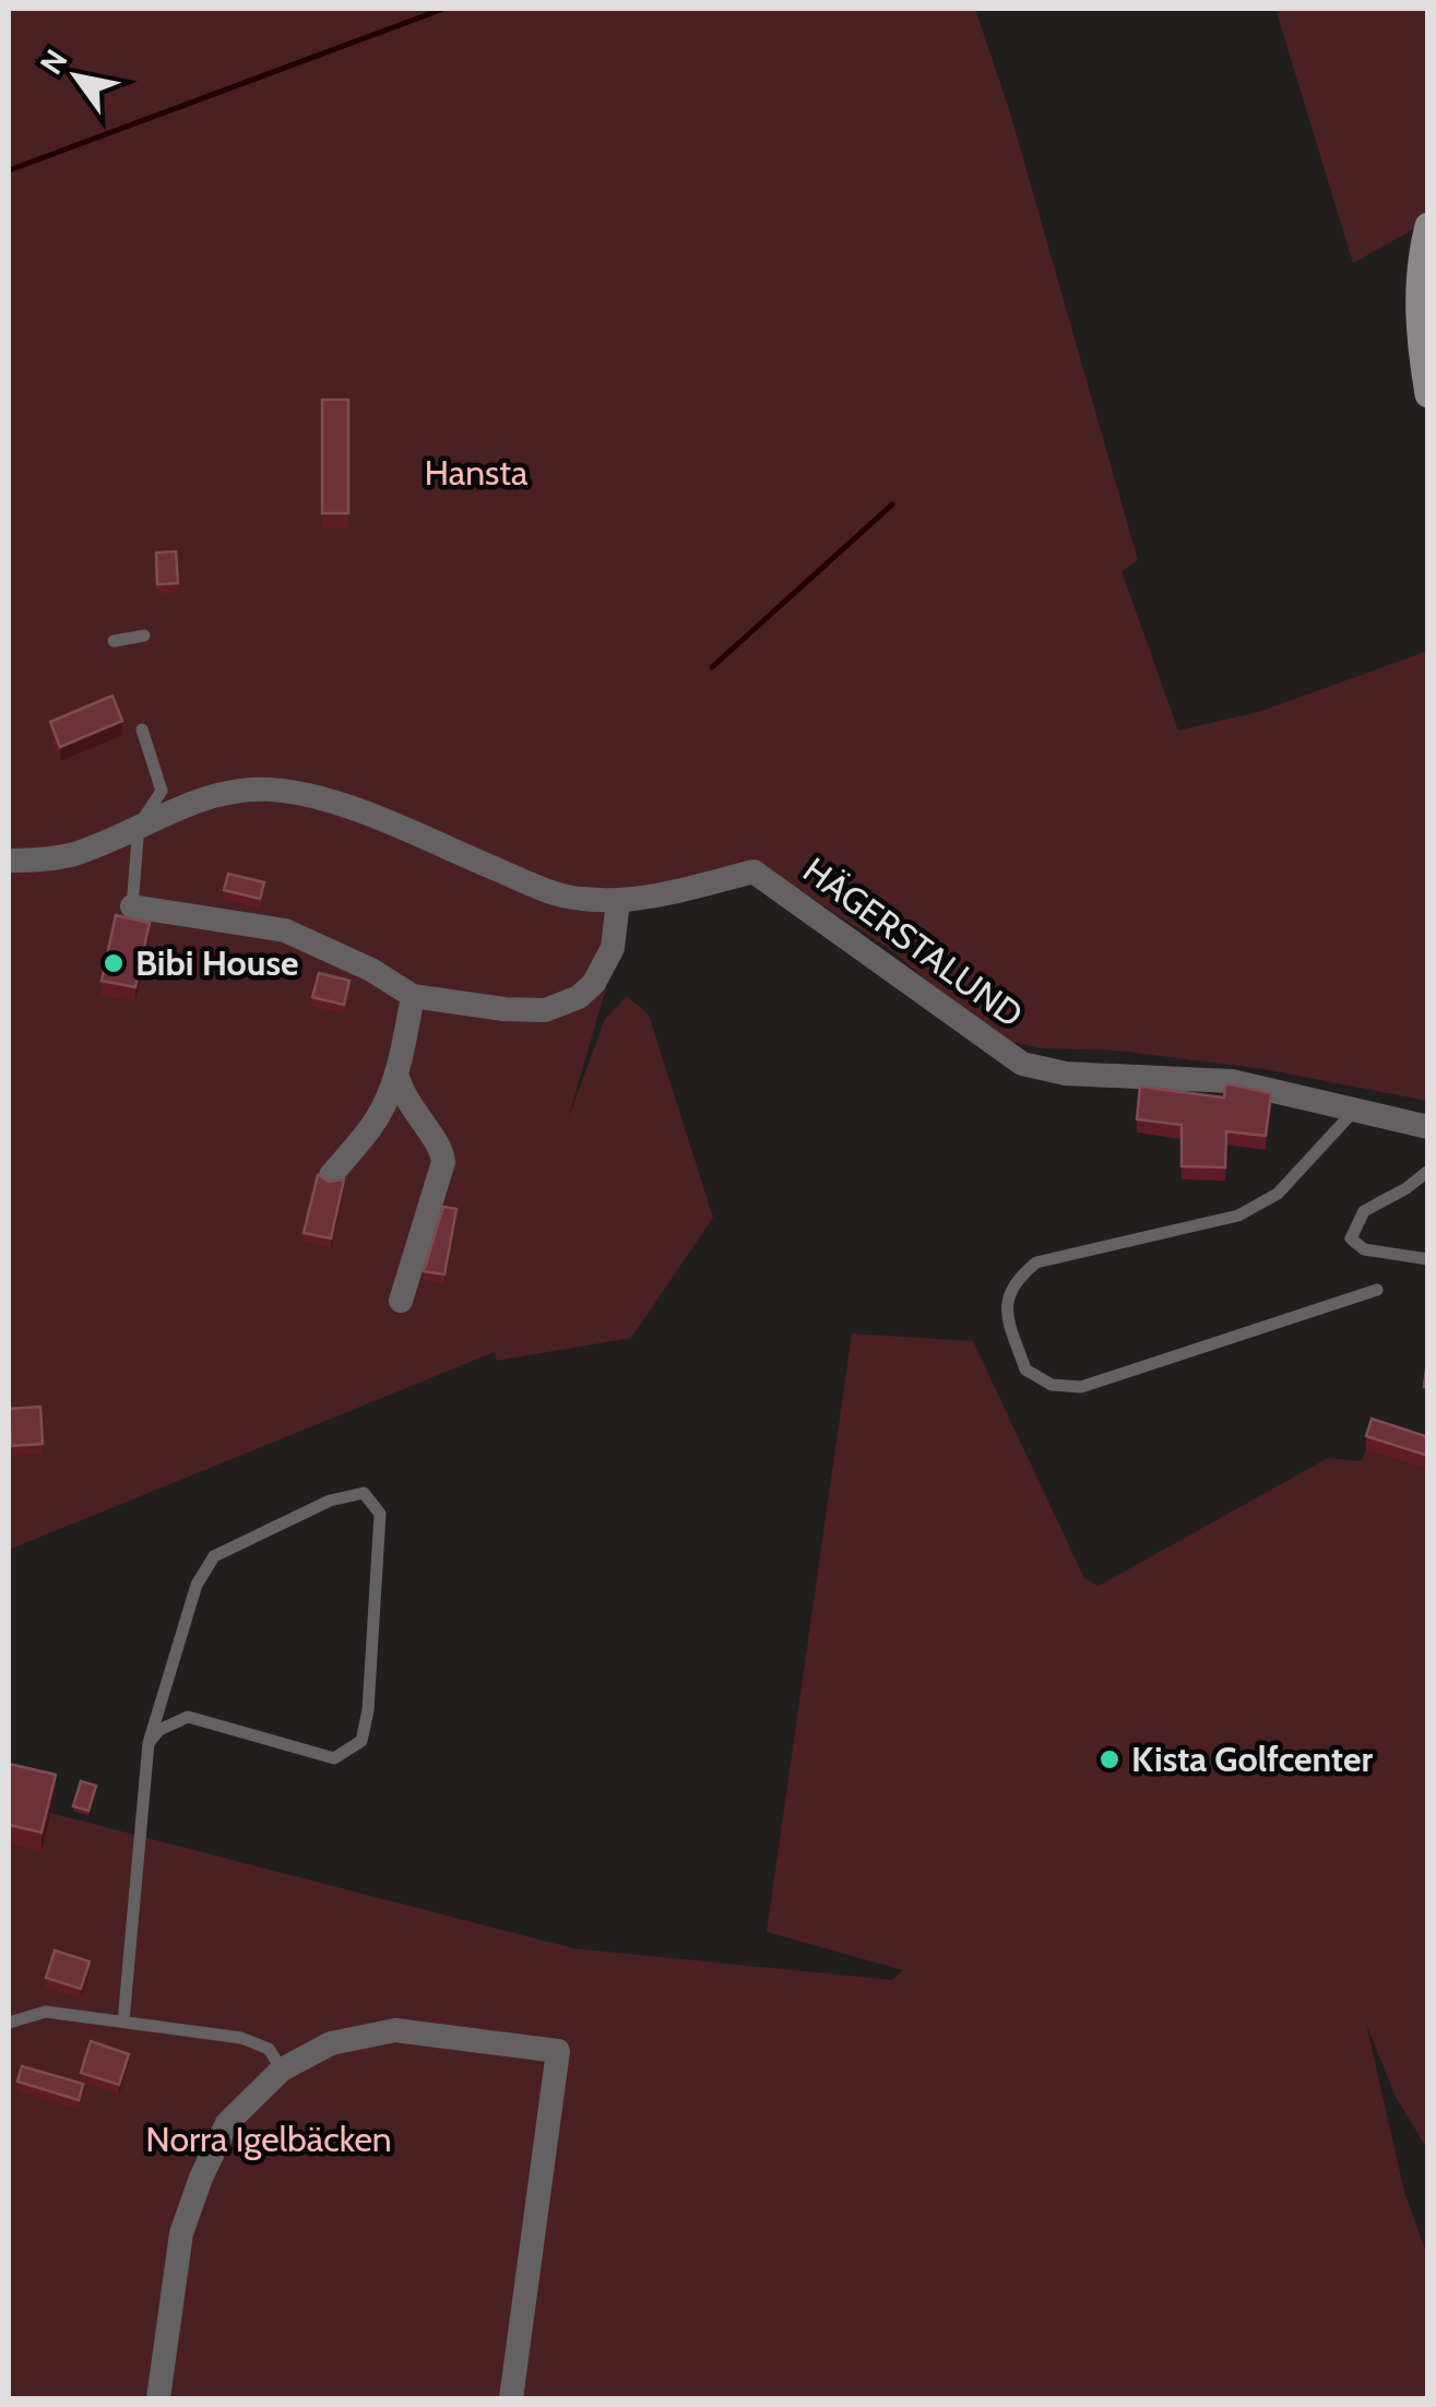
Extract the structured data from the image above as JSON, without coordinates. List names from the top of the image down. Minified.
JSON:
{"streets":{"street":["HÄGERSTALUND"]},"parks":["Hansta","Norra Igelbäcken"],"places":["Bibi House","Kista Golfcenter"],"north":"top left"}
